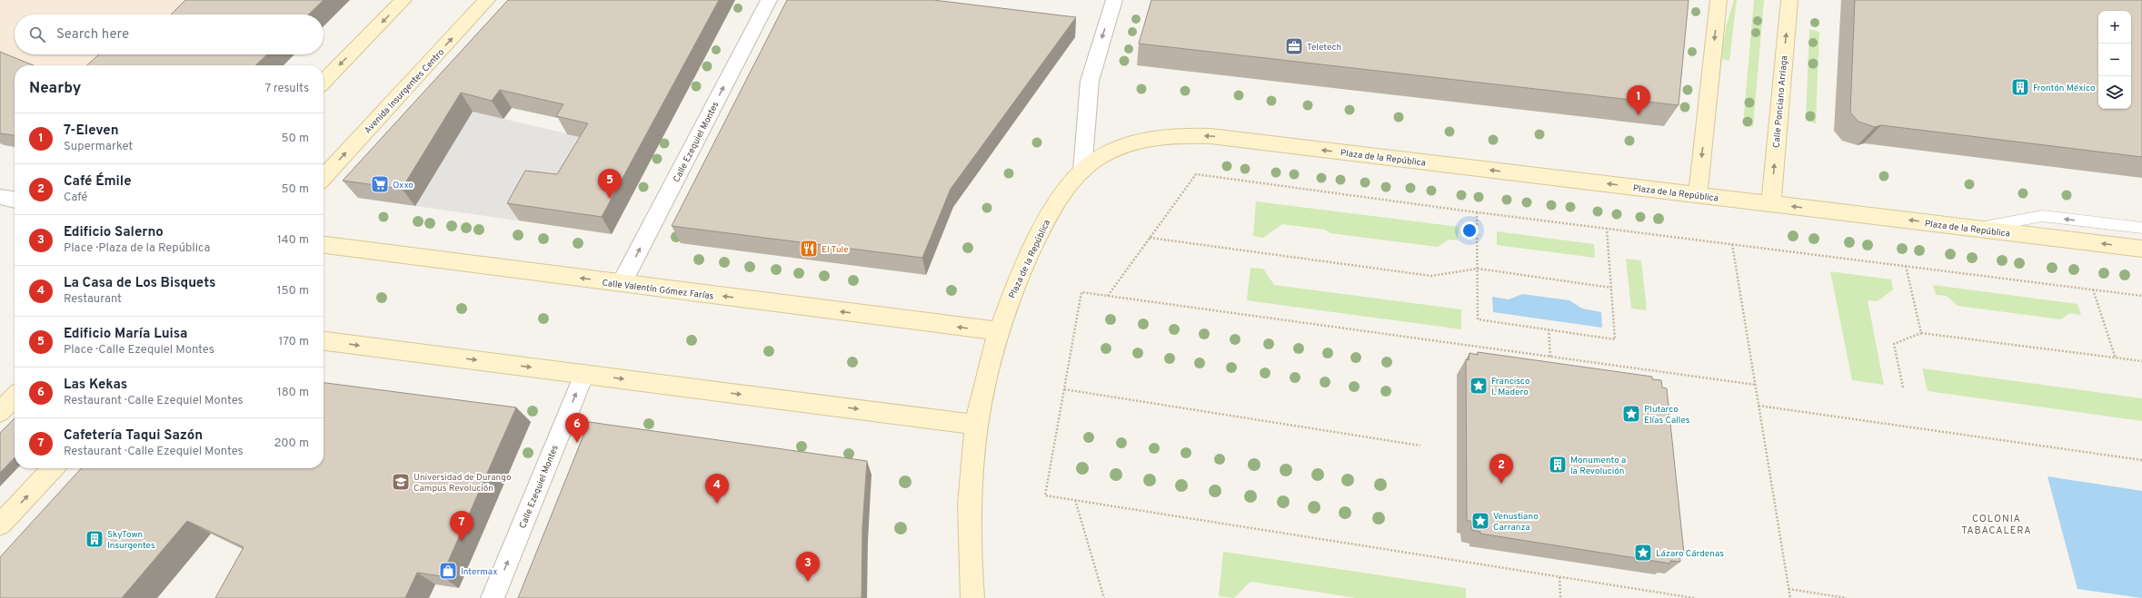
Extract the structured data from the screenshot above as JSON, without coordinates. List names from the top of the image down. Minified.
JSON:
{"streets":{"main road":["Avenida Insurgentes Centro","Calle Ponciano Arriaga","Plaza de la República","Calle Valentín Gómez Farías"],"street":["Calle Ezequiel Montes"]},"crossings":[["Calle Ponciano Arriaga","Plaza de la República"],["Calle Ezequiel Montes","Calle Valentín Gómez Farías"],["Plaza de la República","Calle Valentín Gómez Farías"]],"one_way":["Calle Ezequiel Montes","Plaza de la República"],"districts":["COLONIA TABACALERA"],"places":{"office":["Teletech"],"building":["Frontón México","Monumento a la Revolución","SkyTown Insurgentes"],"supermarket":["Oxxo"],"restaurant":["El Tule"],"place":["Francisco I. Madero","Plutarco Elías Calles","Venustiano Carranza","Lázaro Cárdenas"],"school or university":["Universidad de Durango Campus Revolución"],"shop":["Intermax"]},"page":{"map_buttons":["+","−"],"search":"Search here","heading":["Nearby","7 results"],"pins":["1","5","6","2","4","7","3"],"list":[{"mark":"1","name":"7-Eleven","note":"Supermarket","value":"50 m"},{"mark":"2","name":"Café Émile","note":"Café","value":"50 m"},{"mark":"3","name":"Edificio Salerno","note":"Place · Plaza de la República","value":"140 m"},{"mark":"4","name":"La Casa de Los Bisquets","note":"Restaurant","value":"150 m"},{"mark":"5","name":"Edificio María Luisa","note":"Place · Calle Ezequiel Montes","value":"170 m"},{"mark":"6","name":"Las Kekas","note":"Restaurant · Calle Ezequiel Montes","value":"180 m"},{"mark":"7","name":"Cafetería Taqui Sazón","note":"Restaurant · Calle Ezequiel Montes","value":"200 m"}]}}
